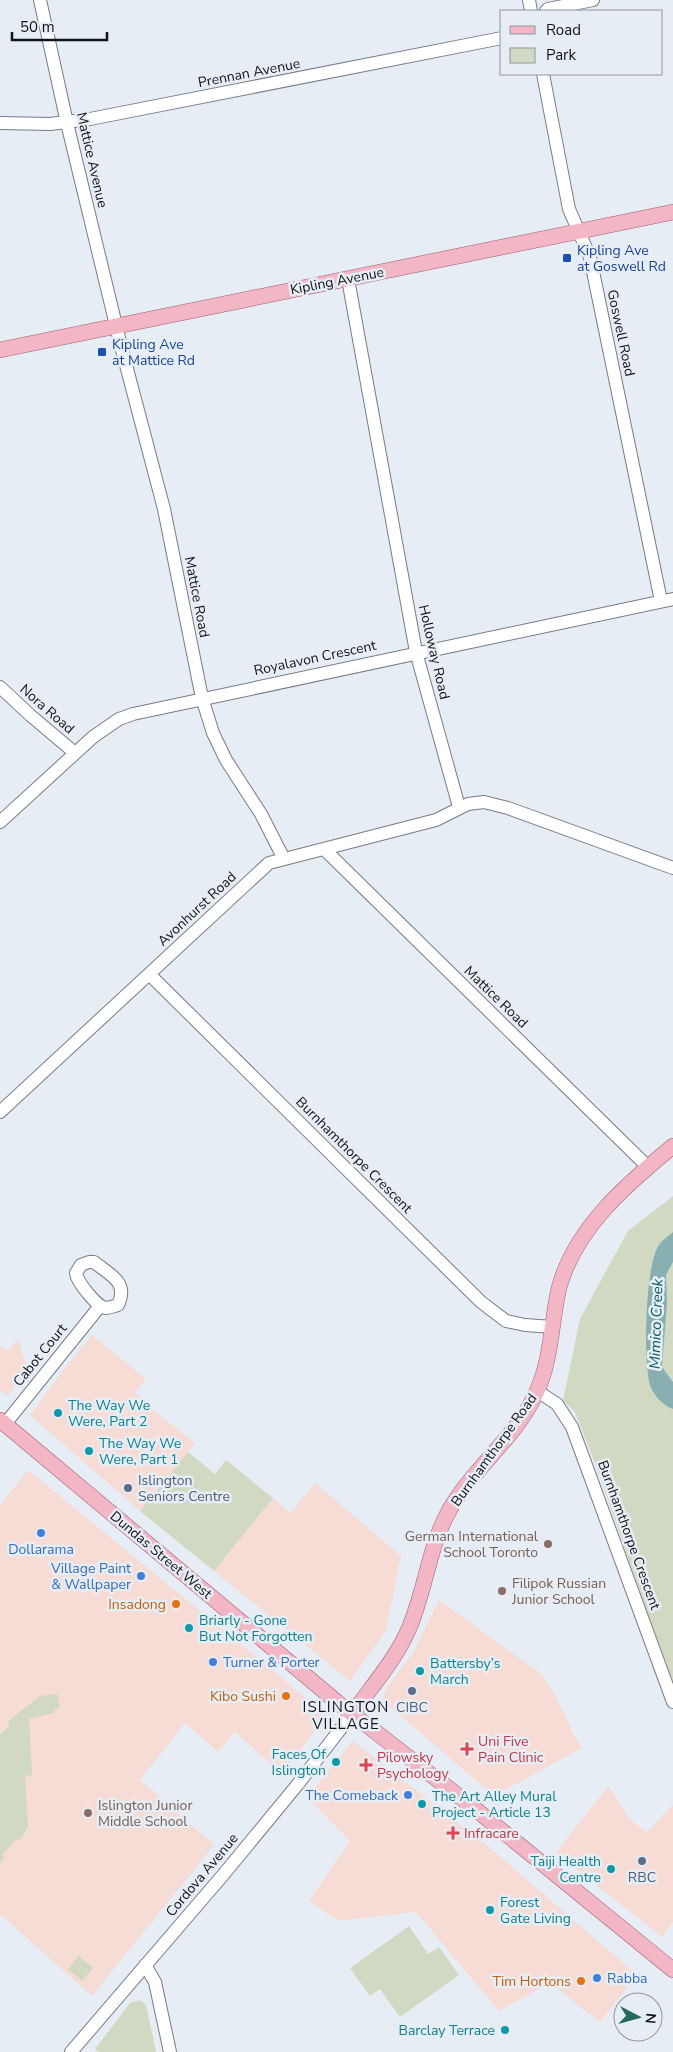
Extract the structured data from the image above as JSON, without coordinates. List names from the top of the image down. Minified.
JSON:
{"streets":{"main road":["Kipling Avenue","Burnhamthorpe Road","Dundas Street West"],"street":["Prennan Avenue","Mattice Avenue","Goswell Road","Mattice Road","Holloway Road","Royalavon Crescent","Nora Road","Avonhurst Road","Burnhamthorpe Crescent","Cabot Court","Cordova Avenue"]},"crossings":[["Prennan Avenue","Mattice Avenue"],["Mattice Avenue","Kipling Avenue"],["Mattice Avenue","Mattice Road"],["Kipling Avenue","Goswell Road"],["Kipling Avenue","Mattice Road"],["Kipling Avenue","Holloway Road"],["Goswell Road","Royalavon Crescent"],["Mattice Road","Royalavon Crescent"],["Mattice Road","Avonhurst Road"],["Mattice Road","Burnhamthorpe Road"],["Holloway Road","Royalavon Crescent"],["Holloway Road","Avonhurst Road"],["Royalavon Crescent","Nora Road"],["Avonhurst Road","Burnhamthorpe Crescent"],["Burnhamthorpe Crescent","Burnhamthorpe Road"],["Cabot Court","Dundas Street West"],["Burnhamthorpe Road","Dundas Street West"],["Burnhamthorpe Road","Cordova Avenue"],["Dundas Street West","Cordova Avenue"]],"districts":["ISLINGTON VILLAGE"],"water":["Mimico Creek"],"places":{"transit":["Kipling Ave at Goswell Rd","Kipling Ave at Mattice Rd"],"other":["The Way We Were, Part 2","The Way We Were, Part 1","Islington Seniors Centre","Dollarama","German International School Toronto","Village Paint & Wallpaper","Filipok Russian Junior School","Insadong","Briarly - Gone But Not Forgotten","Turner & Porter","Battersby’s March","CIBC","Kibo Sushi","Faces Of Islington","The Comeback","The Art Alley Mural Project - Article 13","Islington Junior Middle School","RBC","Taiji Health Centre","Forest Gate Living","Rabba","Tim Hortons","Barclay Terrace"],"health":["Uni Five Pain Clinic","Pilowsky Psychology","Infracare"]},"legend":["Road","Park"],"scale_bar":"50 m","north":"right"}
